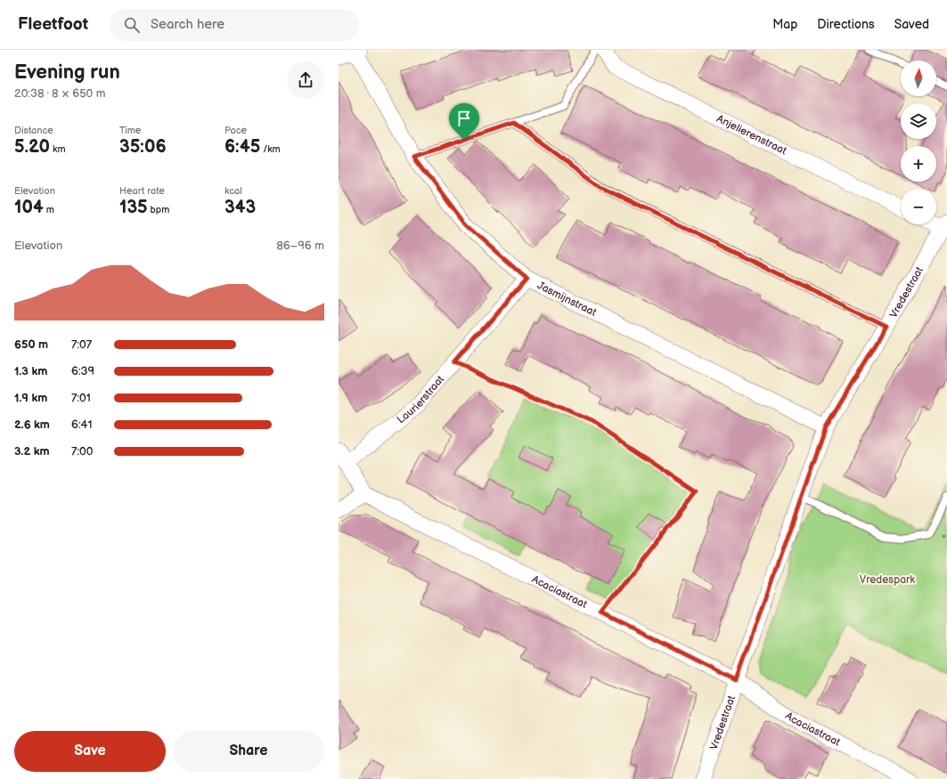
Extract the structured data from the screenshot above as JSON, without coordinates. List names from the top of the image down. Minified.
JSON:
{"streets":{"street":["Anjelierenstraat","Vredestraat","Jasmijnstraat","Laurierstraat","Acaciastraat"]},"crossings":[["Vredestraat","Jasmijnstraat"],["Vredestraat","Acaciastraat"],["Jasmijnstraat","Laurierstraat"]],"parks":["Vredespark"],"north":"top","page":{"header":"Fleetfoot","search":"Search here","nav":["Map","Directions","Saved"],"heading":["Evening run","20:38 · 8 × 650 m"],"map_buttons":["+","−"],"stats":[["Distance","5.20 km"],["Time","35:06"],["Pace","6:45 /km"],["Elevation","104 m"],["Heart rate","135 bpm"],["kcal","343"]],"chart":["Elevation","86–96 m"],"list":[{"name":"650 m","note":"7:07"},{"name":"1.3 km","note":"6:39"},{"name":"1.9 km","note":"7:01"},{"name":"2.6 km","note":"6:41"},{"name":"3.2 km","note":"7:00"}],"buttons":["Save","Share"]}}
